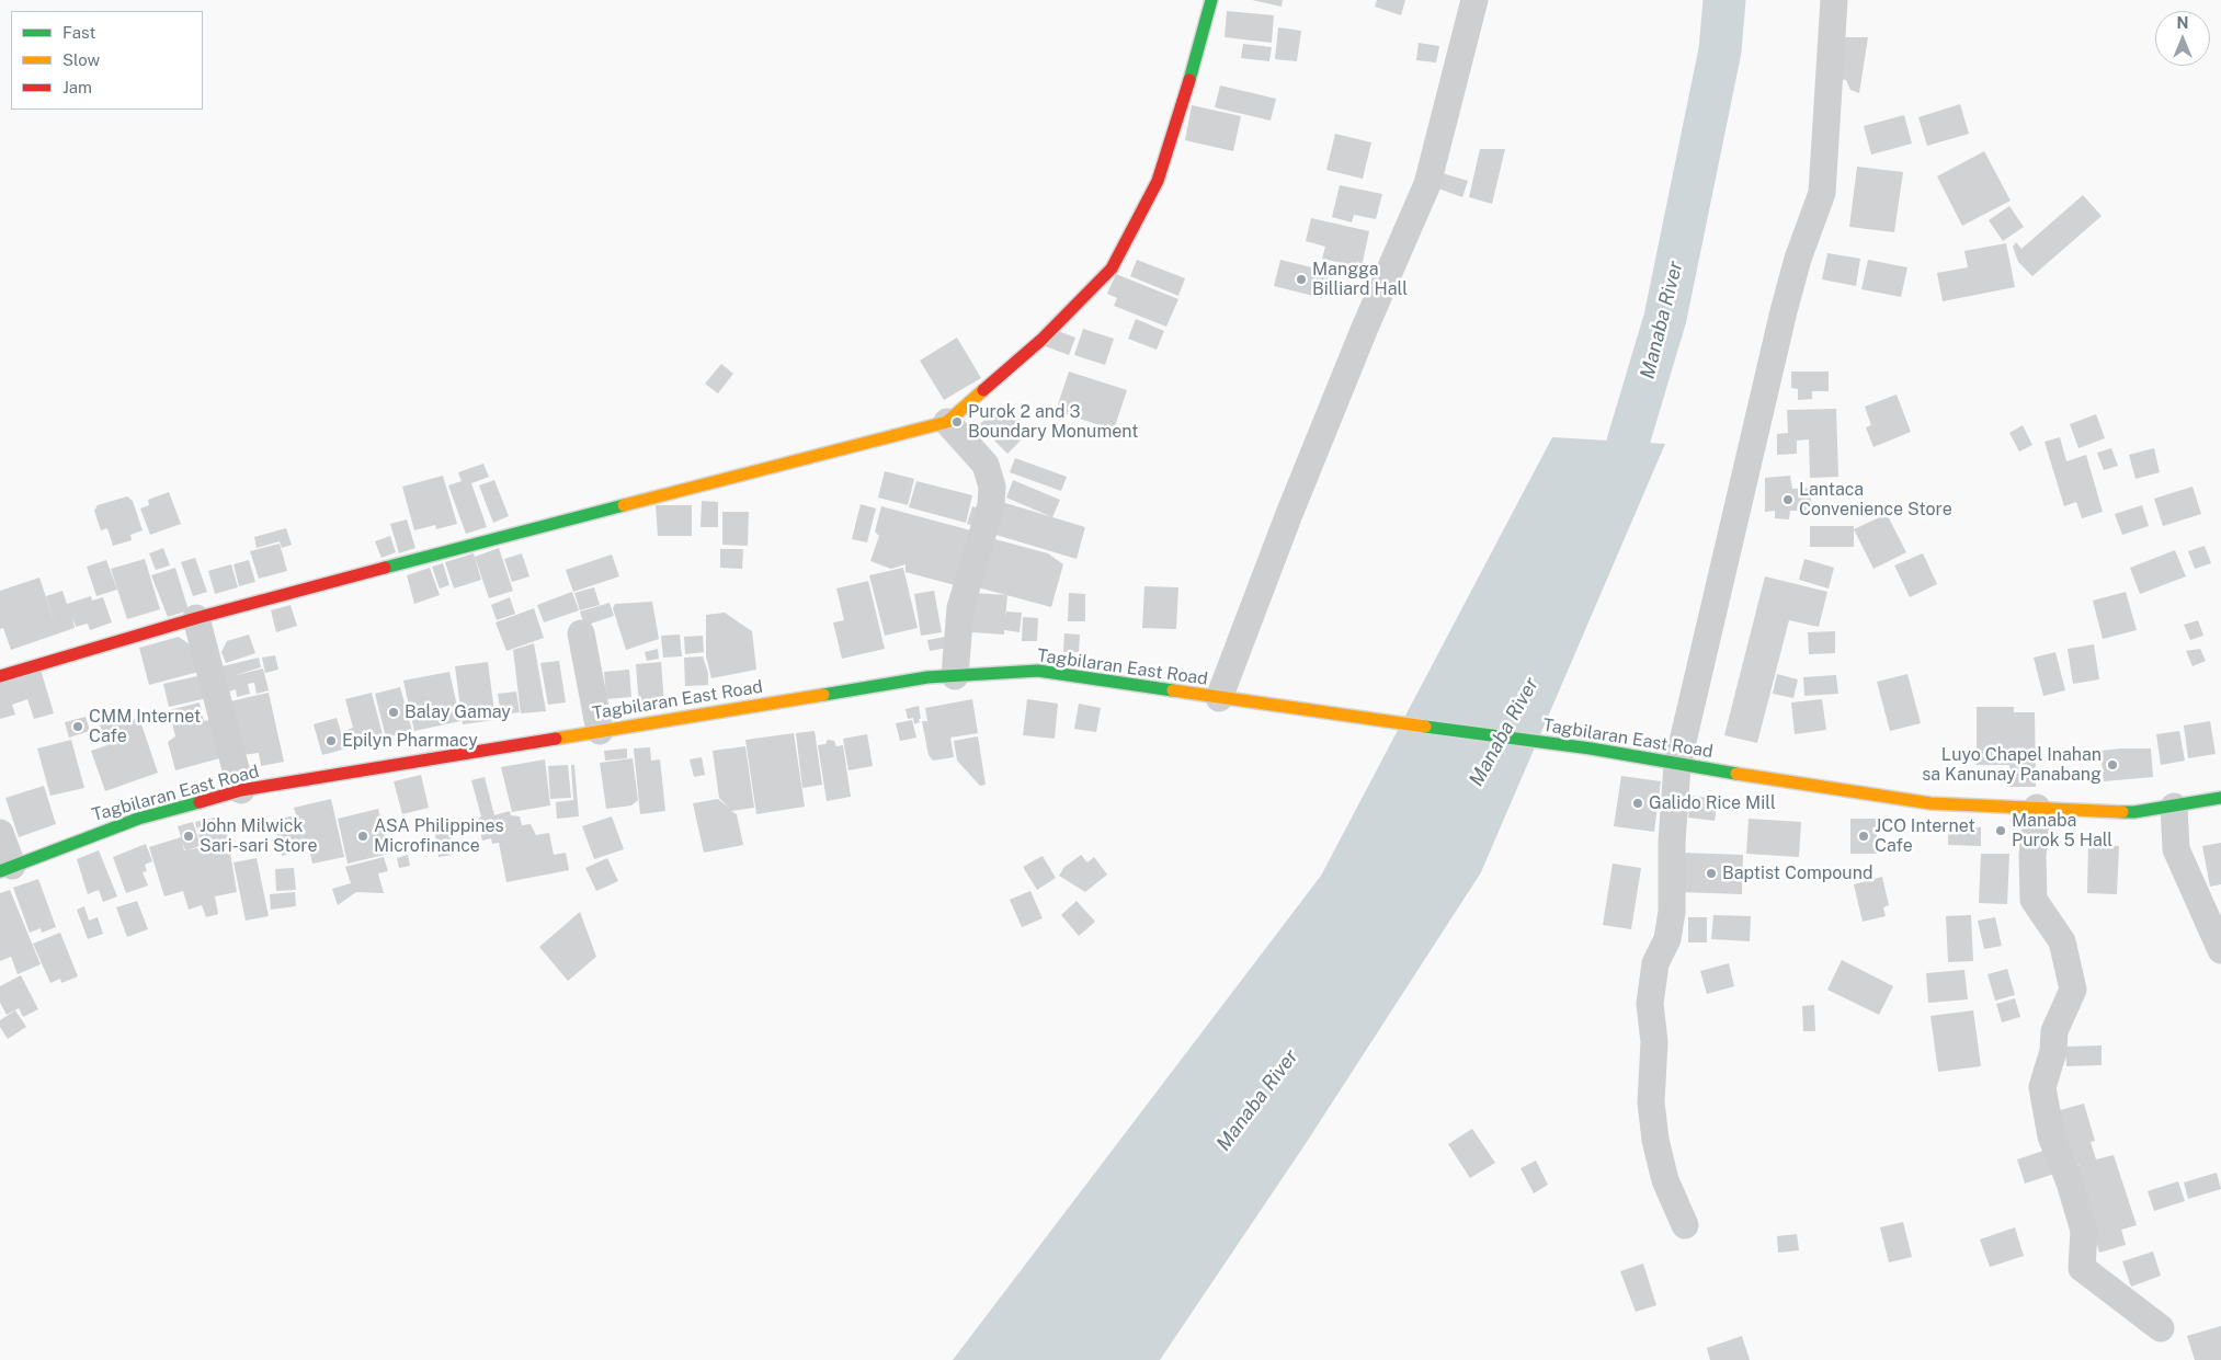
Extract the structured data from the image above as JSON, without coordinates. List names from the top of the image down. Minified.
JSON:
{"streets":{"main road":["Tagbilaran East Road"]},"water":["Manaba River"],"places":["Mangga Billiard Hall","Purok 2 and 3 Boundary Monument","Lantaca Convenience Store","Balay Gamay","CMM Internet Cafe","Epilyn Pharmacy","Luyo Chapel Inahan sa Kanunay Panabang","Galido Rice Mill","Manaba Purok 5 Hall","John Milwick Sari-sari Store","ASA Philippines Microfinance","JCO Internet Cafe","Baptist Compound"],"legend":["Fast","Slow","Jam"],"north":"top"}
